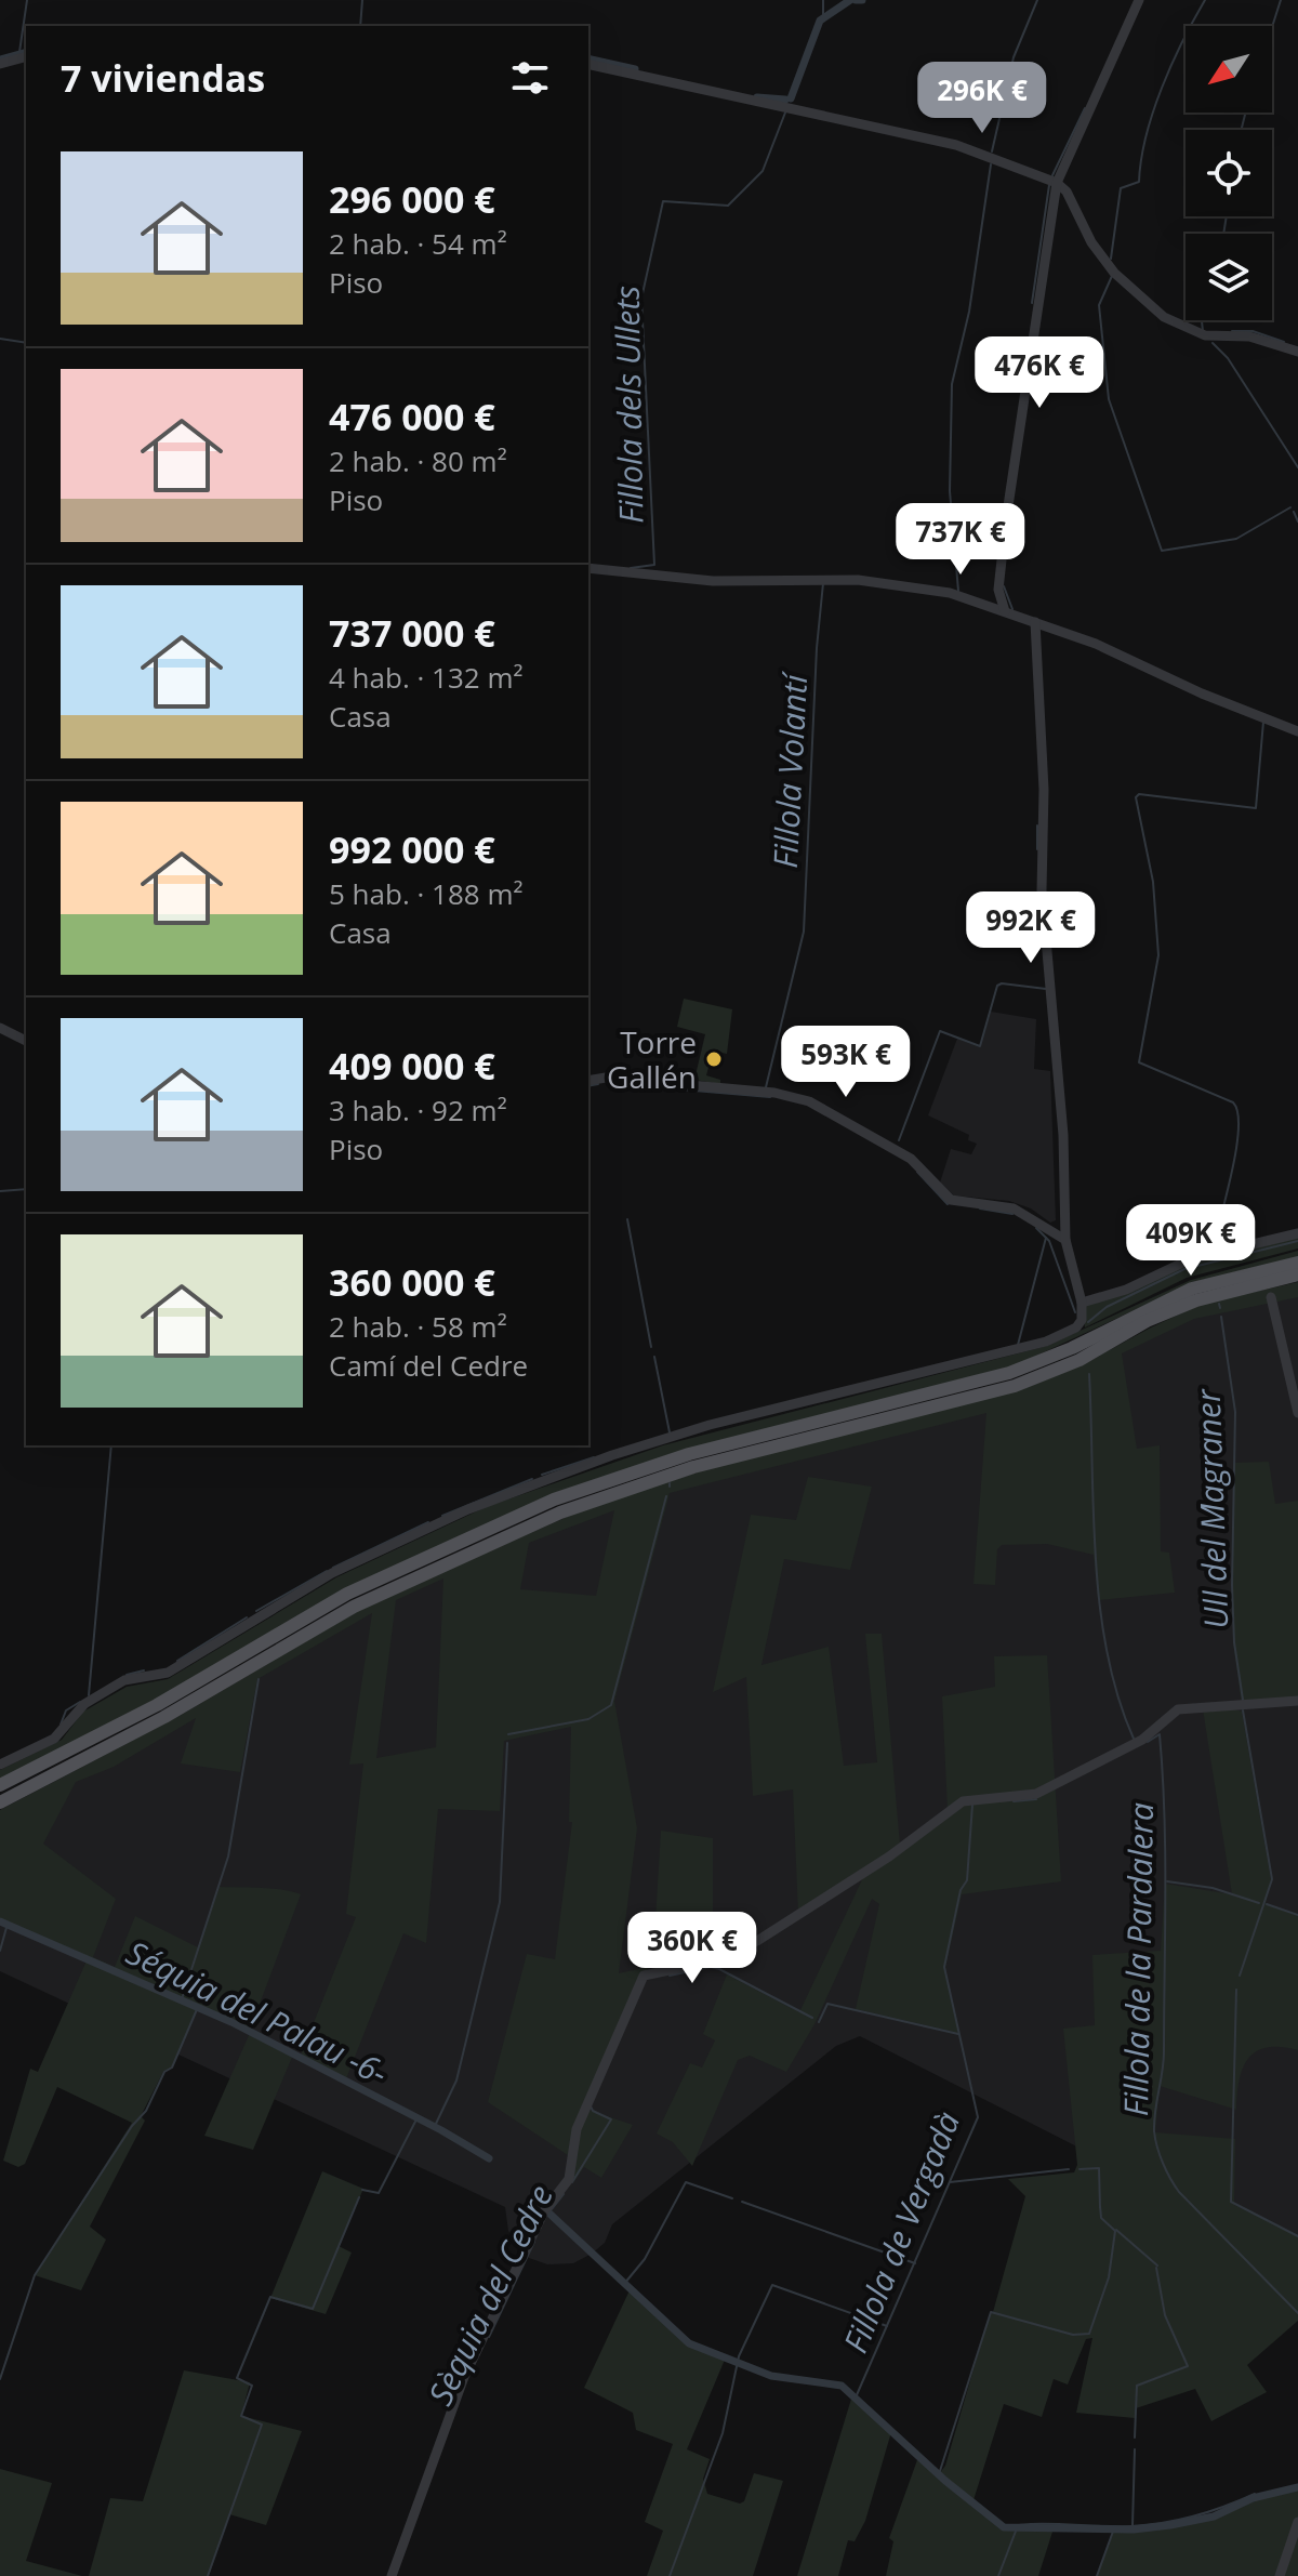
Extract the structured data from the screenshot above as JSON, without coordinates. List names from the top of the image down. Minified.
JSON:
{"water":["Fillola dels Ullets","Fillola Volantí","Ull del Magraner","Fillola de la Pardalera","Séquia del Palau -6-","Fillola de Vergadà","Sèquia del Cedre"],"places":["Torre Gallén"],"north":"bottom left","page":{"heading":"7 viviendas","price":["296K €","476K €","737K €","992K €","593K €","409K €","360K €"],"list":[{"name":"296 000 €","note":"2 hab. · 54 m² · Piso"},{"name":"476 000 €","note":"2 hab. · 80 m² · Piso"},{"name":"737 000 €","note":"4 hab. · 132 m² · Casa"},{"name":"992 000 €","note":"5 hab. · 188 m² · Casa"},{"name":"409 000 €","note":"3 hab. · 92 m² · Piso"},{"name":"360 000 €","note":"2 hab. · 58 m² · Camí del Cedre"}]}}
